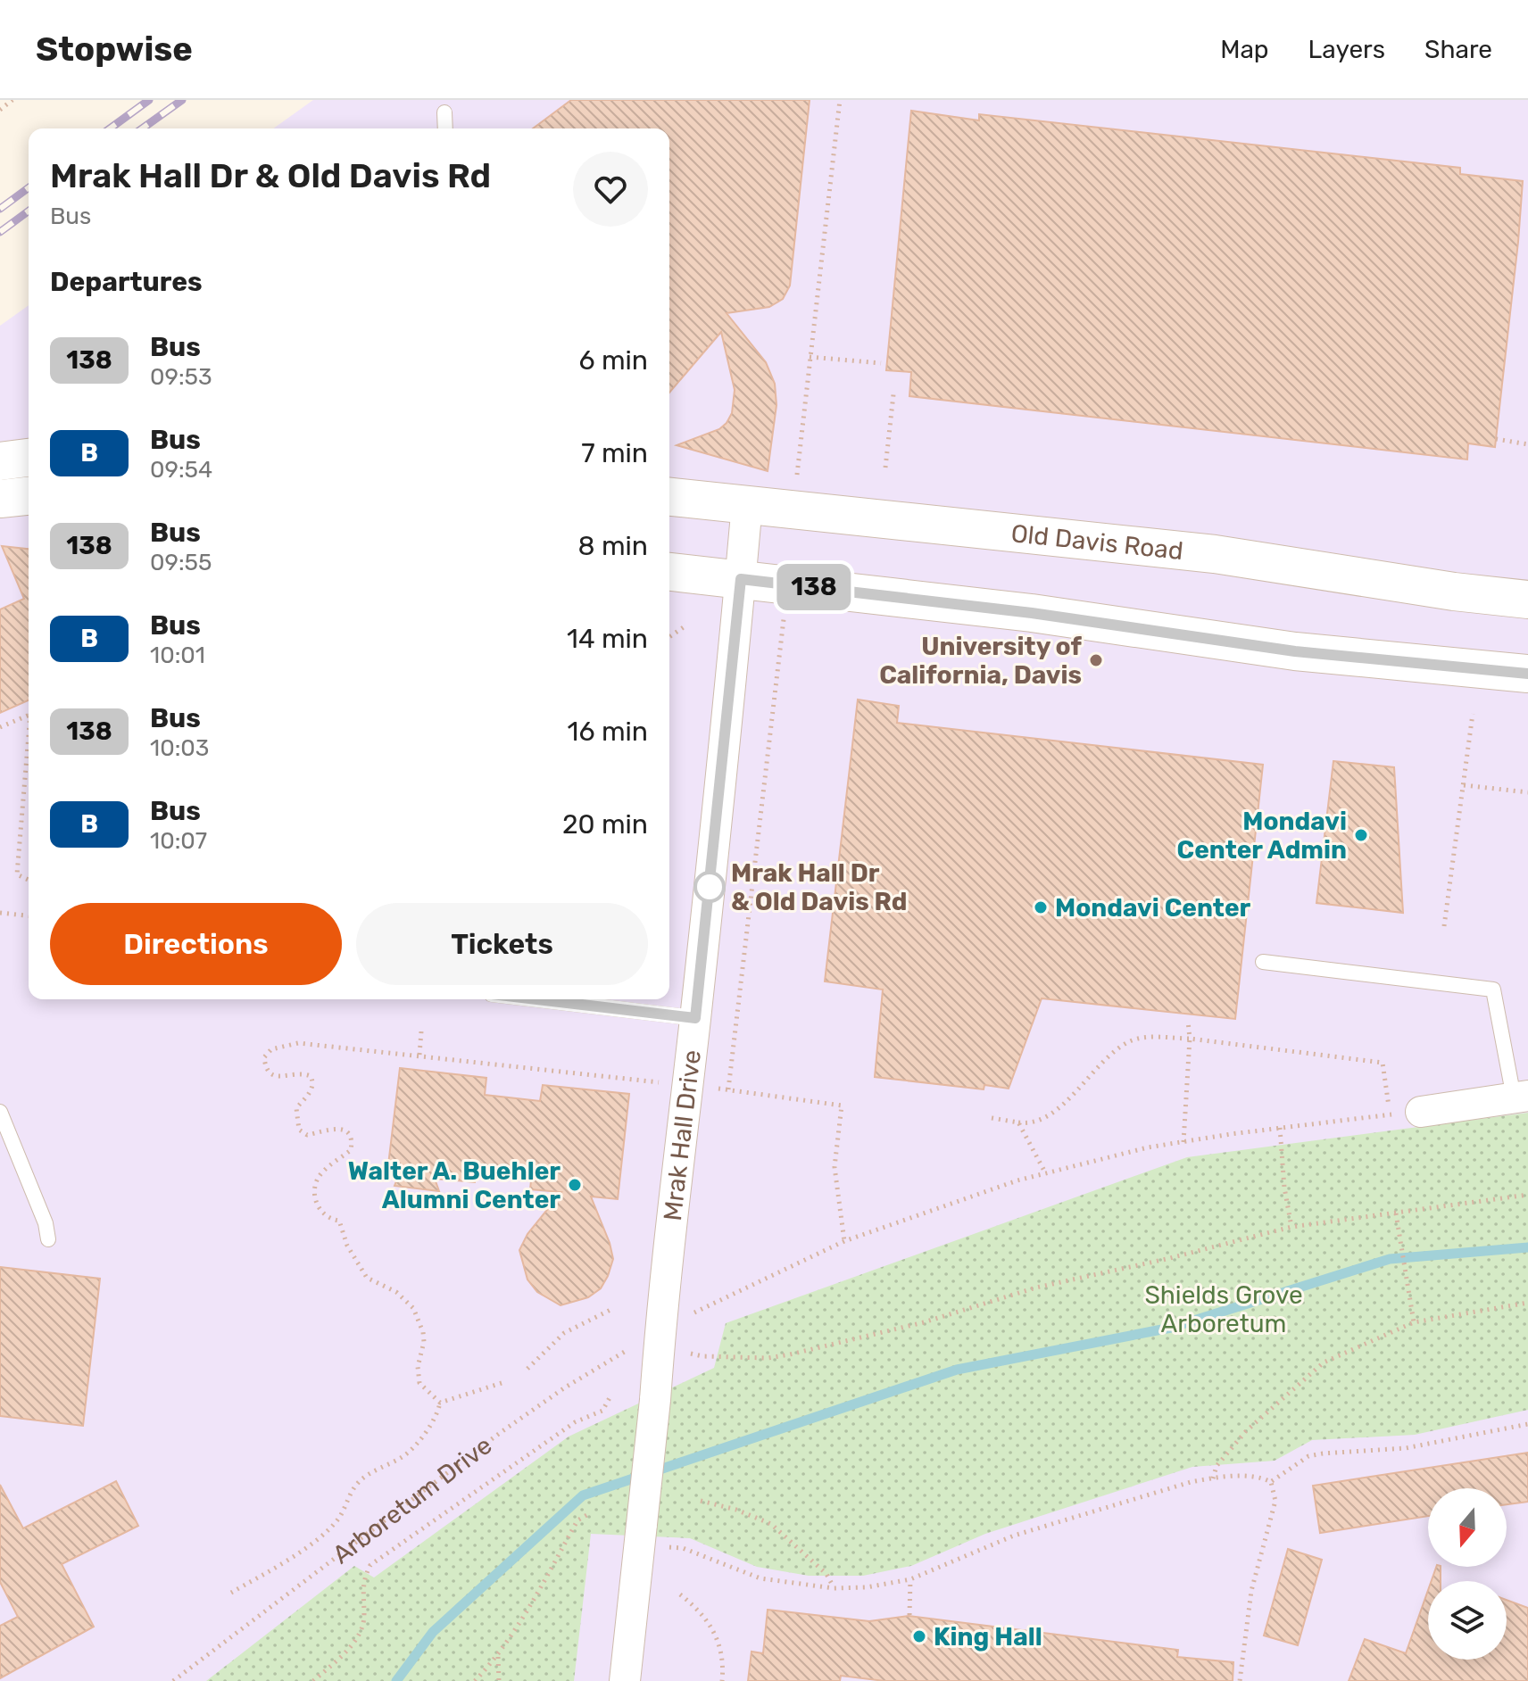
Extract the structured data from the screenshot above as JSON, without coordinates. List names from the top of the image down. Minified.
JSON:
{"streets":{"street":["Old Davis Road","Mrak Hall Drive"],"path":["Arboretum Drive"]},"crossings":[["Old Davis Road","Mrak Hall Drive"],["Mrak Hall Drive","Arboretum Drive"]],"parks":["Shields Grove Arboretum"],"places":["University of California, Davis","Mondavi Center Admin","Mrak Hall Dr & Old Davis Rd","Mondavi Center","Walter A. Buehler Alumni Center","King Hall"],"lines":["bus line 138"],"north":"bottom","page":{"header":"Stopwise","nav":["Map","Layers","Share"],"on_map":"138","heading":[["Mrak Hall Dr & Old Davis Rd","Bus"],"Departures"],"list":[{"mark":"138","name":"Bus","note":"09:53","value":"6 min"},{"mark":"B","name":"Bus","note":"09:54","value":"7 min"},{"mark":"138","name":"Bus","note":"09:55","value":"8 min"},{"mark":"B","name":"Bus","note":"10:01","value":"14 min"},{"mark":"138","name":"Bus","note":"10:03","value":"16 min"},{"mark":"B","name":"Bus","note":"10:07","value":"20 min"}],"buttons":["Directions","Tickets"]}}
